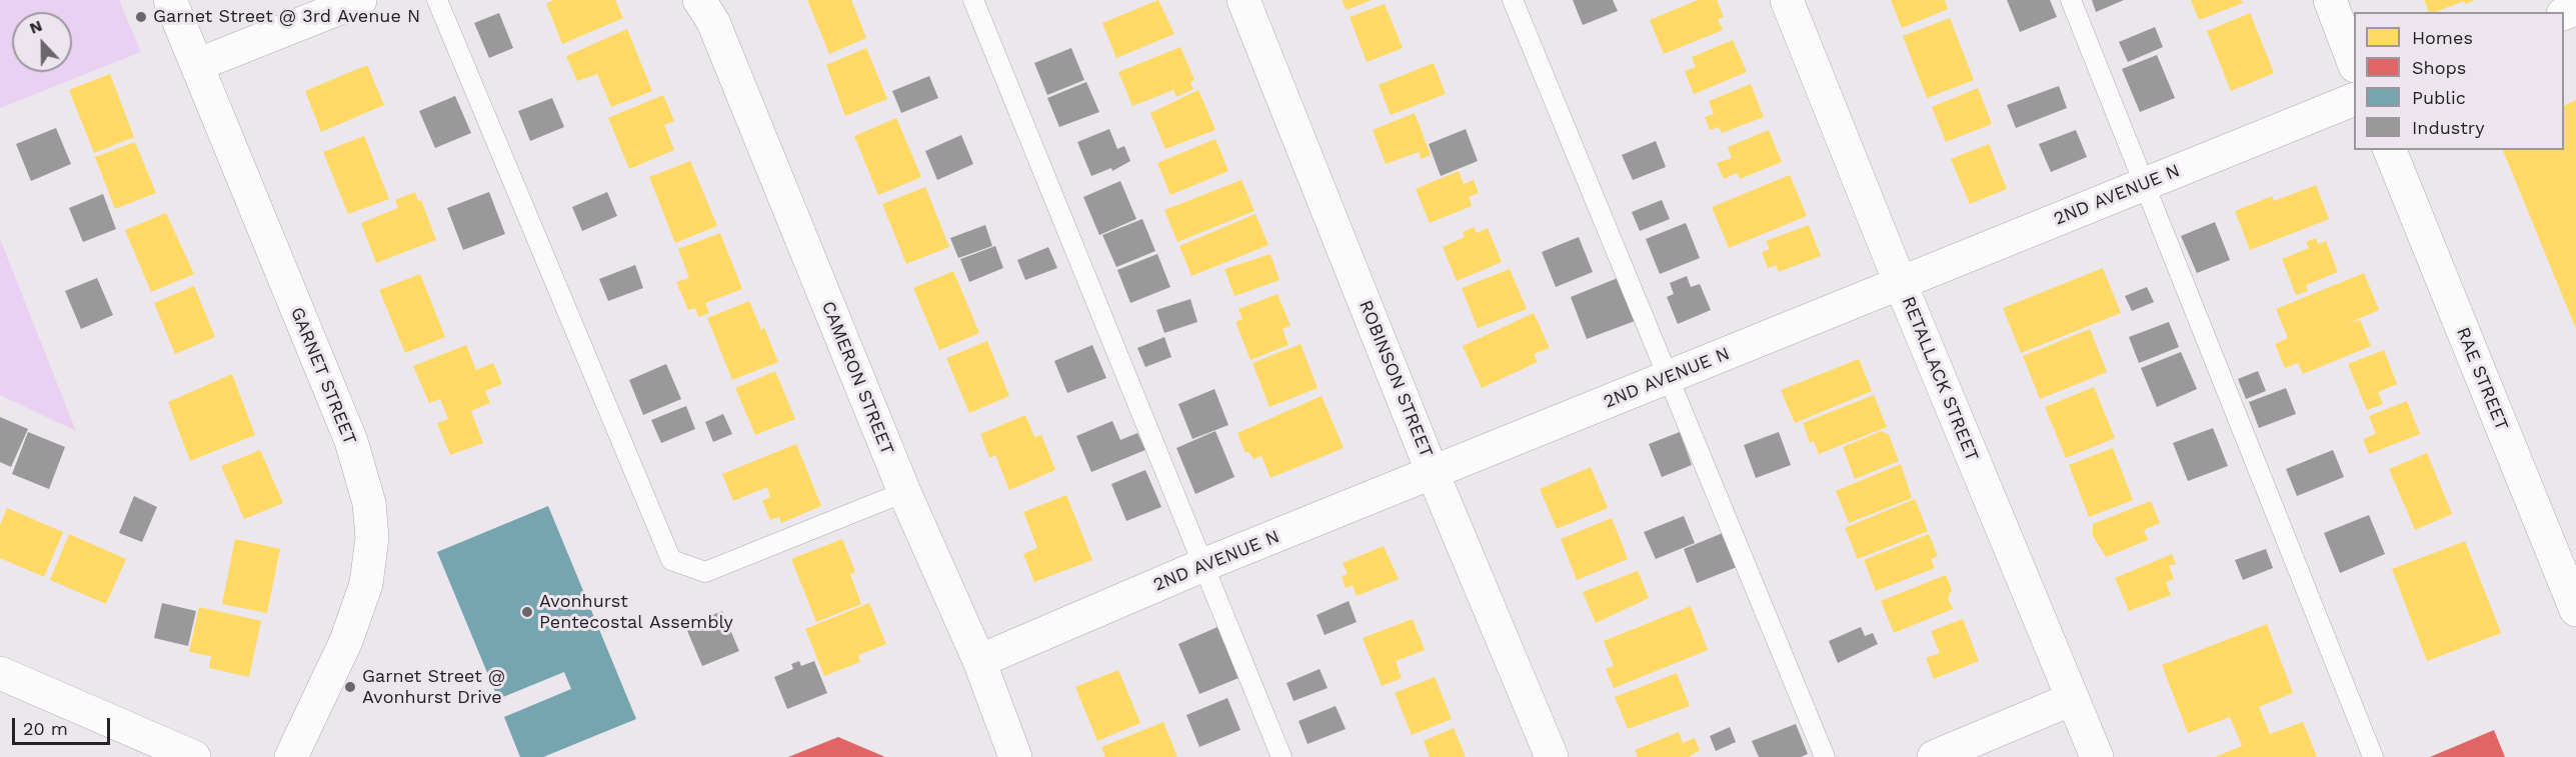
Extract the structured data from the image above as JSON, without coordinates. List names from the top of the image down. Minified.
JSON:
{"streets":{"street":["2ND AVENUE N","GARNET STREET","CAMERON STREET","ROBINSON STREET","RETALLACK STREET","RAE STREET"]},"crossings":[["2ND AVENUE N","CAMERON STREET"],["2ND AVENUE N","ROBINSON STREET"],["2ND AVENUE N","RETALLACK STREET"]],"places":["Garnet Street @ 3rd Avenue N","Avonhurst Pentecostal Assembly","Garnet Street @ Avonhurst Drive"],"legend":["Homes","Shops","Public","Industry"],"scale_bar":"20 m","north":"top"}
